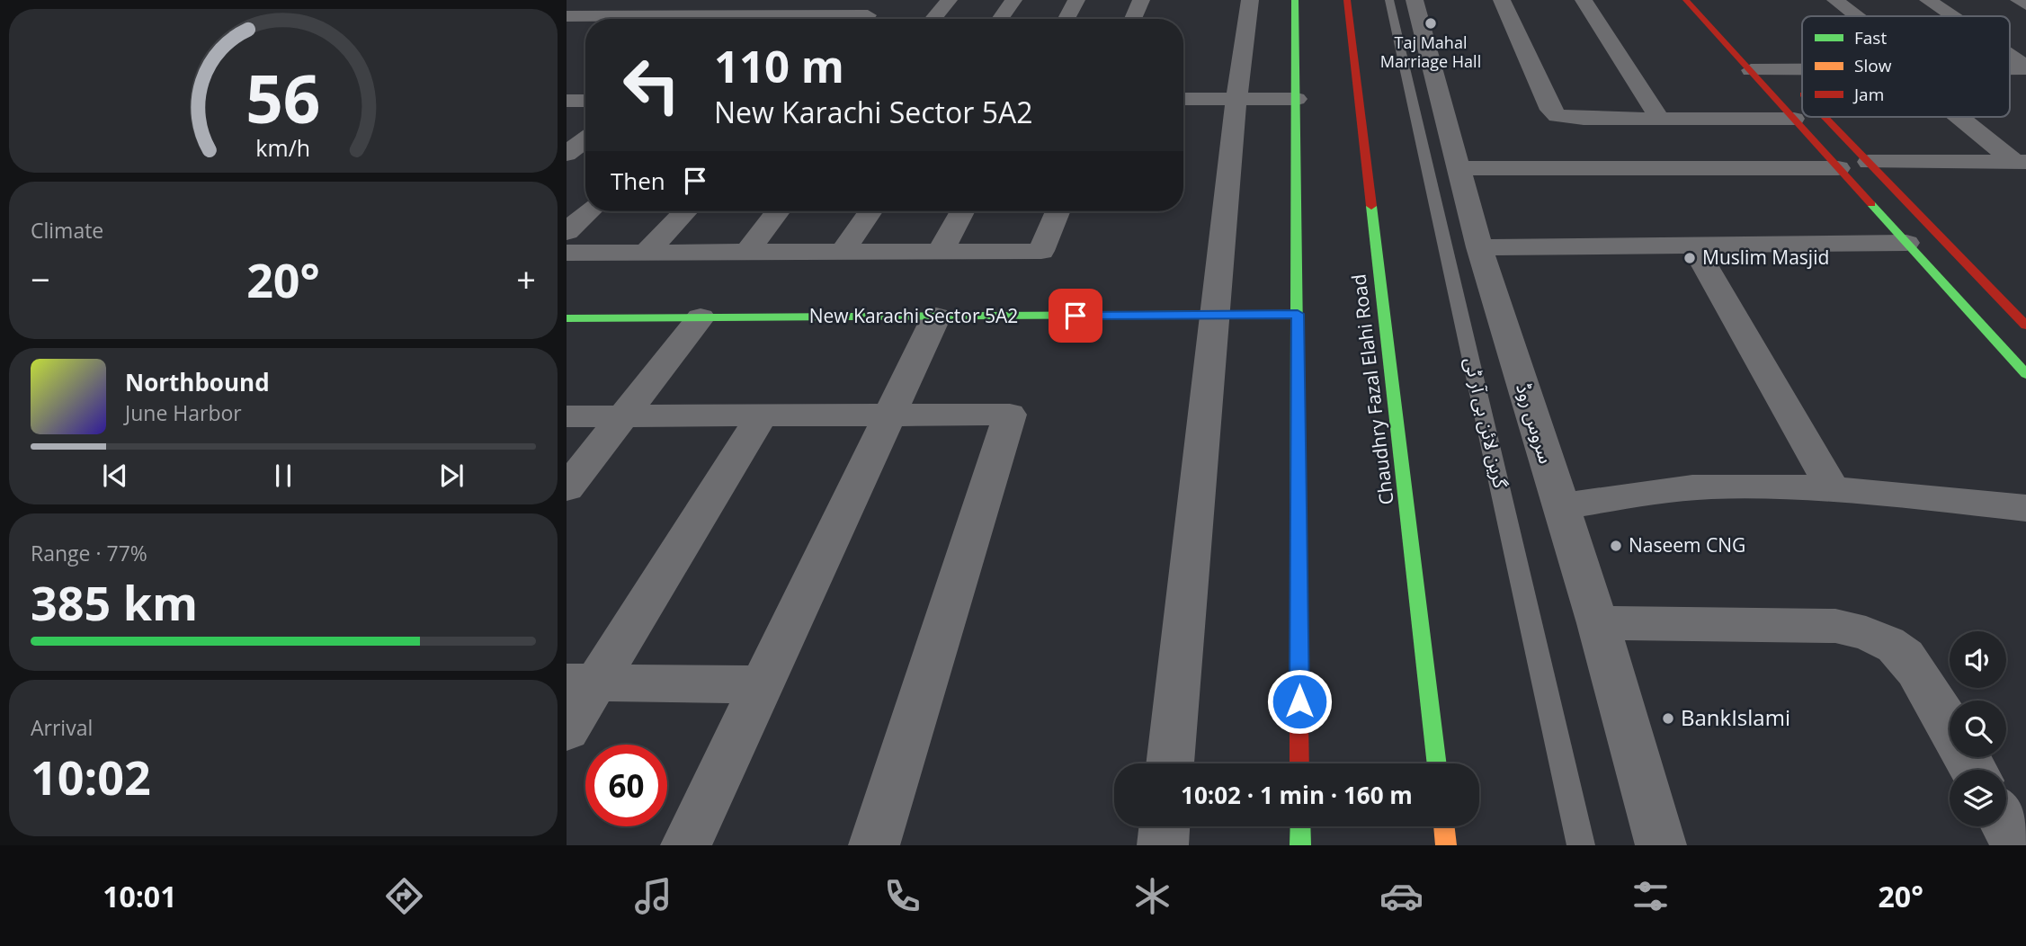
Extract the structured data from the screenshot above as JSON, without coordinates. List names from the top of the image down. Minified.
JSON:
{"streets":{"main road":["New Karachi Sector 5A2","Chaudhry Fazal Elahi Road"],"street":["سروس روڈ"],"lane":["گرین لائن بی آر ٹی"]},"places":["Taj Mahal Marriage Hall","Muslim Masjid","Naseem CNG","BankIslami"],"legend":["Fast","Slow","Jam"],"page":{"turn":["110 m","New Karachi Sector 5A2"],"then":"Then","tile":["Climate",["Range · 77%","385 km"],["Arrival","10:02"]],"heat":["−","20°","+"],"song":["Northbound","June Harbor"],"limit":"60","trip":"10:02 · 1 min · 160 m","tabs":["10:01","20°"],"gauge":["56","km/h"]}}
